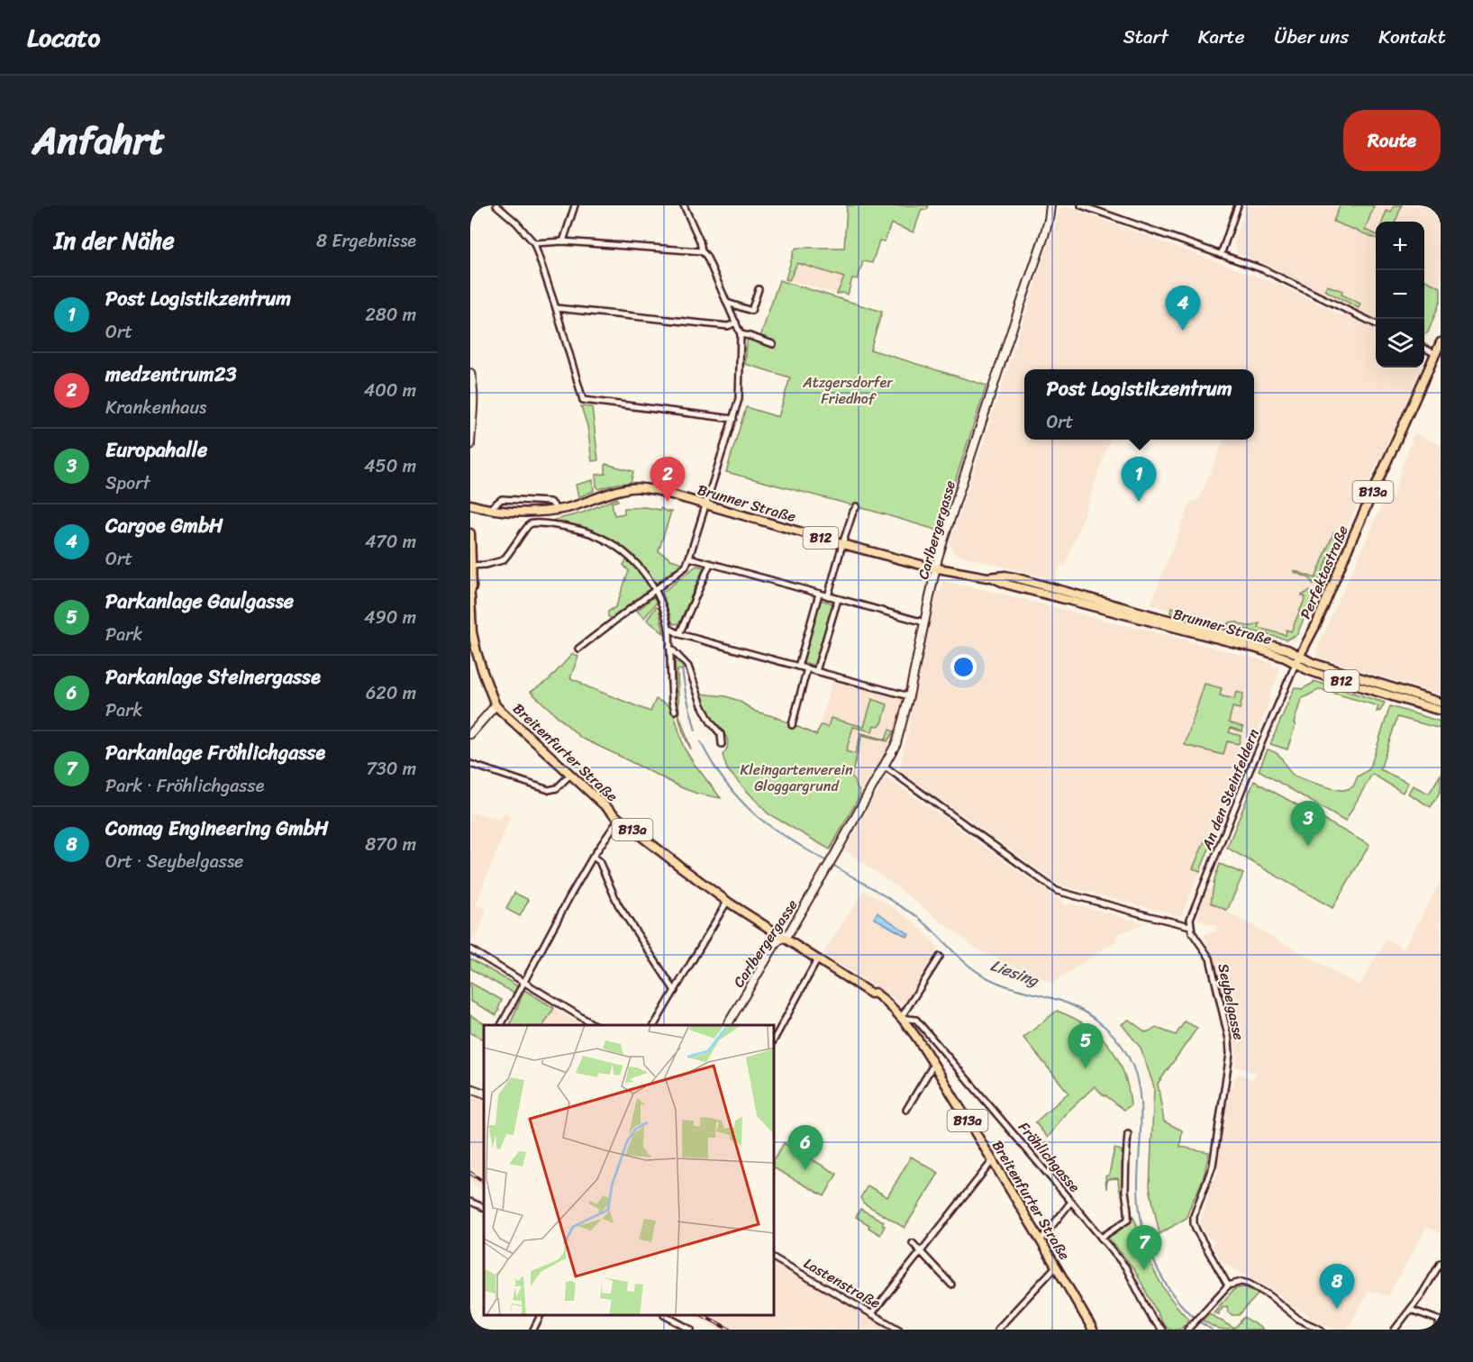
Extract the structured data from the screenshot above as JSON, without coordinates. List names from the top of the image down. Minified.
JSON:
{"streets":{"main road":["B13a","Brunner Straße","B12","Perfektastraße","Breitenfurter Straße"],"street":["Carlbergergasse","An den Steinfeldern","Seybelgasse","Fröhlichgasse","Lastenstraße"]},"crossings":[["Brunner Straße","Carlbergergasse"],["Brunner Straße","Perfektastraße"],["Brunner Straße","An den Steinfeldern"],["Carlbergergasse","Breitenfurter Straße"],["Perfektastraße","An den Steinfeldern"],["Breitenfurter Straße","Fröhlichgasse"],["An den Steinfeldern","Seybelgasse"]],"water":["Liesing"],"parks":["Atzgersdorfer Friedhof","Kleingartenverein Gloggargrund"],"page":{"header":"Locato","nav":["Start","Karte","Über uns","Kontakt"],"title":"Anfahrt","buttons":"Route","heading":["In der Nähe","8 Ergebnisse"],"map_buttons":["+","−"],"list":[{"mark":"1","name":"Post Logistikzentrum","note":"Ort","value":"280 m"},{"mark":"2","name":"medzentrum23","note":"Krankenhaus","value":"400 m"},{"mark":"3","name":"Europahalle","note":"Sport","value":"450 m"},{"mark":"4","name":"Cargoe GmbH","note":"Ort","value":"470 m"},{"mark":"5","name":"Parkanlage Gaulgasse","note":"Park","value":"490 m"},{"mark":"6","name":"Parkanlage Steinergasse","note":"Park","value":"620 m"},{"mark":"7","name":"Parkanlage Fröhlichgasse","note":"Park · Fröhlichgasse","value":"730 m"},{"mark":"8","name":"Comag Engineering GmbH","note":"Ort · Seybelgasse","value":"870 m"}],"pins":["4","1","2","3","5","6","7","8"],"popup":["Post Logistikzentrum","Ort"]}}
